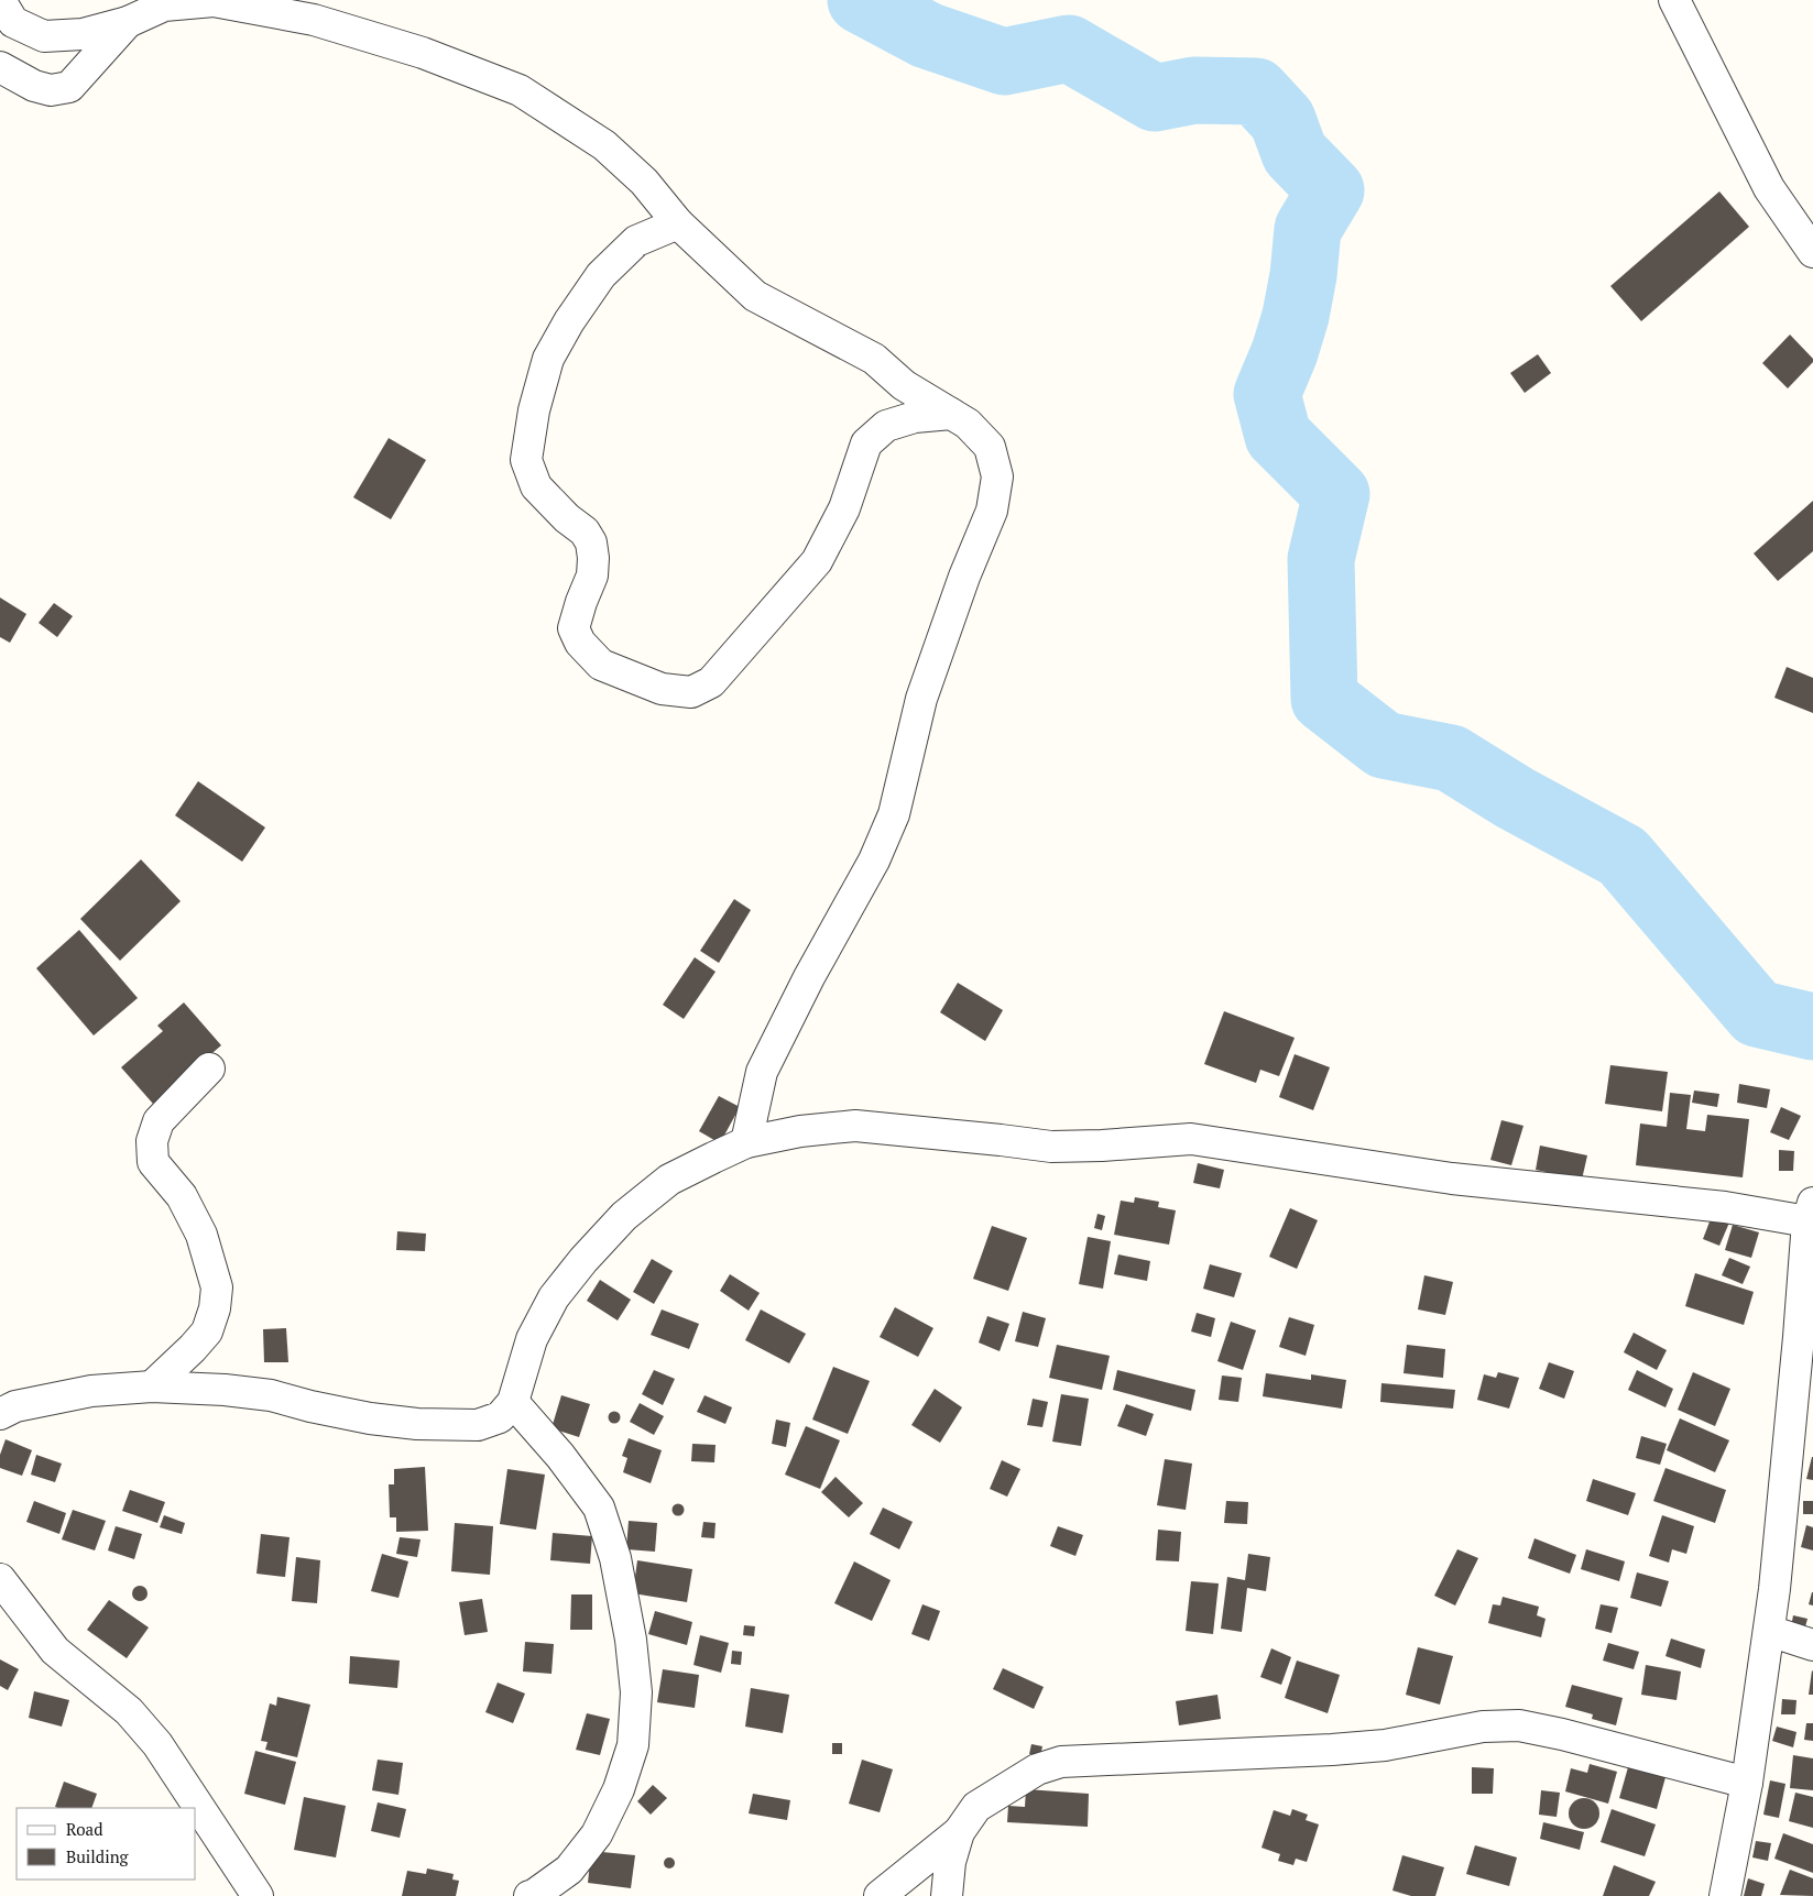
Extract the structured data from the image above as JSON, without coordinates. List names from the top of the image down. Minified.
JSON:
{"legend":["Road","Building"]}
